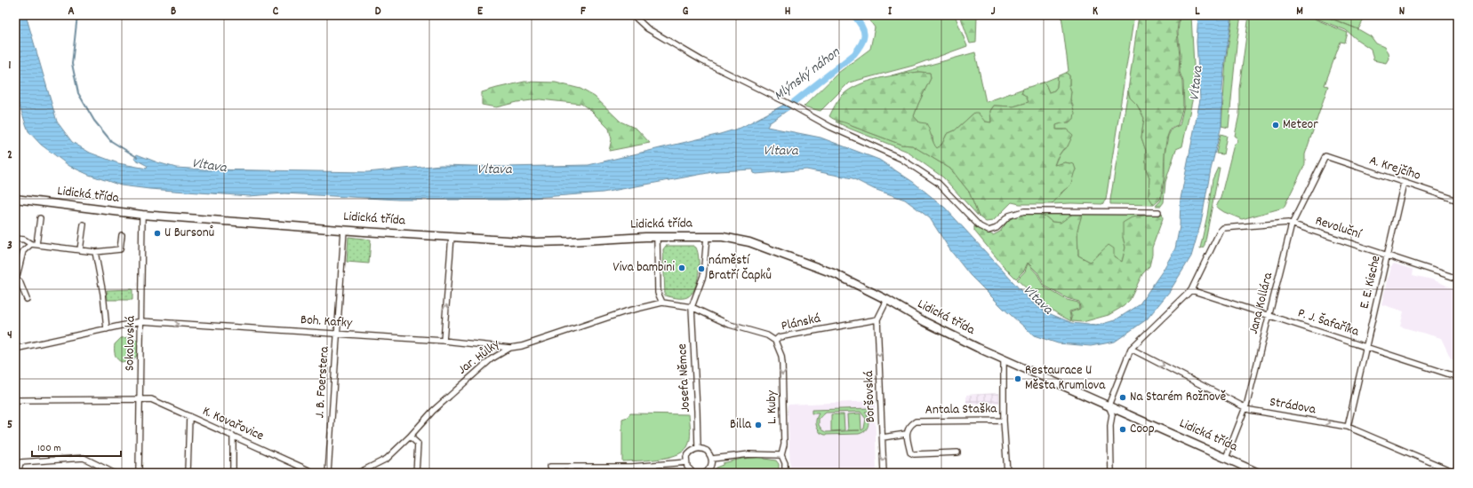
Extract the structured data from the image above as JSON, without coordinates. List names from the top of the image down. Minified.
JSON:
{"streets":{"street":["A. Krejčího","Lidická třída","Revoluční","E. E. Kische","Jana Kollára","Boh. Kafky","Plánská","P. J. Šafaříka","Sokolovská","Jar. Hůlky","Josefa Němce","J. B. Foerstera","Boršovská","Strádova","L. Kuby","Antala Staška","K. Kovařovice"]},"crossings":[["A. Krejčího","E. E. Kische"],["A. Krejčího","Jana Kollára"],["Lidická třída","Jana Kollára"],["Lidická třída","Sokolovská"],["Lidická třída","J. B. Foerstera"],["Lidická třída","Antala Staška"],["Revoluční","E. E. Kische"],["Revoluční","Jana Kollára"],["Revoluční","P. J. Šafaříka"],["E. E. Kische","P. J. Šafaříka"],["E. E. Kische","Strádova"],["Jana Kollára","P. J. Šafaříka"],["Jana Kollára","Strádova"],["Boh. Kafky","Sokolovská"],["Boh. Kafky","Jar. Hůlky"],["Boh. Kafky","J. B. Foerstera"],["Plánská","Jar. Hůlky"],["Plánská","Josefa Němce"],["Plánská","Boršovská"],["Plánská","L. Kuby"],["Sokolovská","K. Kovařovice"]],"one_way":["Boh. Kafky","Plánská","Boršovská","Strádova","L. Kuby"],"water":["Mlýnský náhon","Vltava"],"places":["Meteor","U Bursonů","Viva bambini","náměstí Bratří Čapků","Restaurace U Města Krumlova","Na Starém Rožnově","Billa","Coop"],"scale_bar":"100 m","grid":{"columns":["A","B","C","D","E","F","G","H","I","J","K","L","M","N"],"rows":["1","2","3","4","5"]}}
